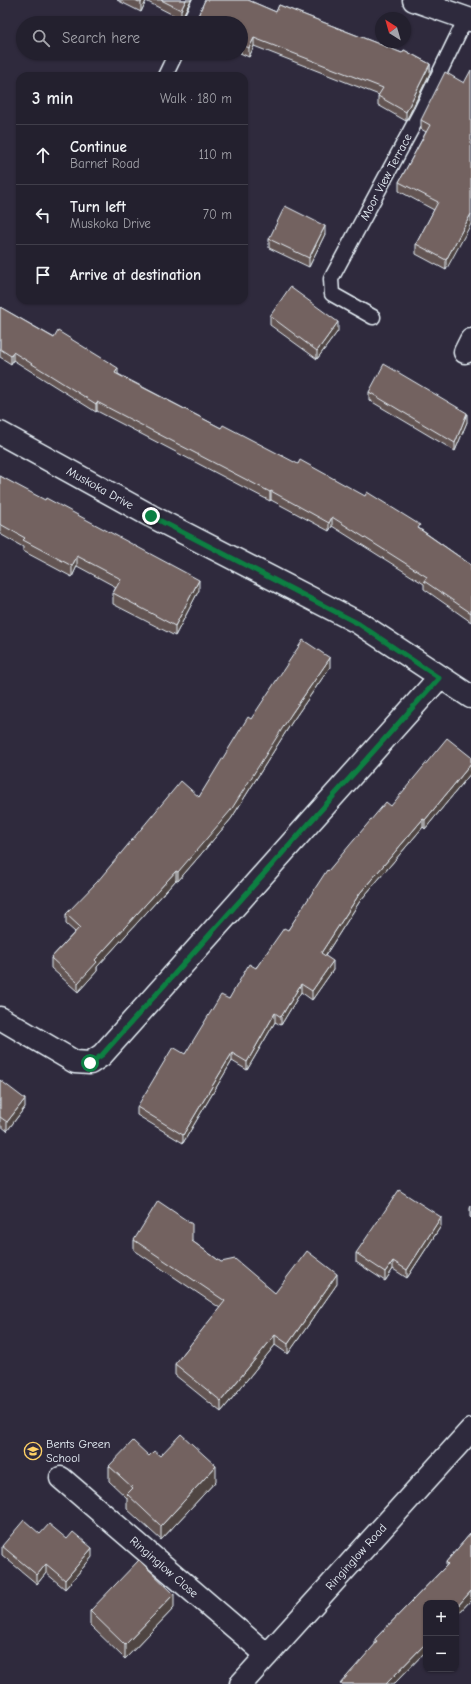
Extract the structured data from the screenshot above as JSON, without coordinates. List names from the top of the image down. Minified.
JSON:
{"streets":{"street":["Muskoka Drive","Ringinglow Road","Ringinglow Close"],"lane":["Moor View Terrace"]},"crossings":[["Ringinglow Road","Ringinglow Close"]],"places":{"school or university":["Bents Green School"]},"north":"top left","page":{"search":"Search here","heading":["3 min","Walk · 180 m"],"list":[["Continue","Barnet Road","110 m"],["Turn left","Muskoka Drive","70 m"],"Arrive at destination"],"map_buttons":["+","−"]}}
